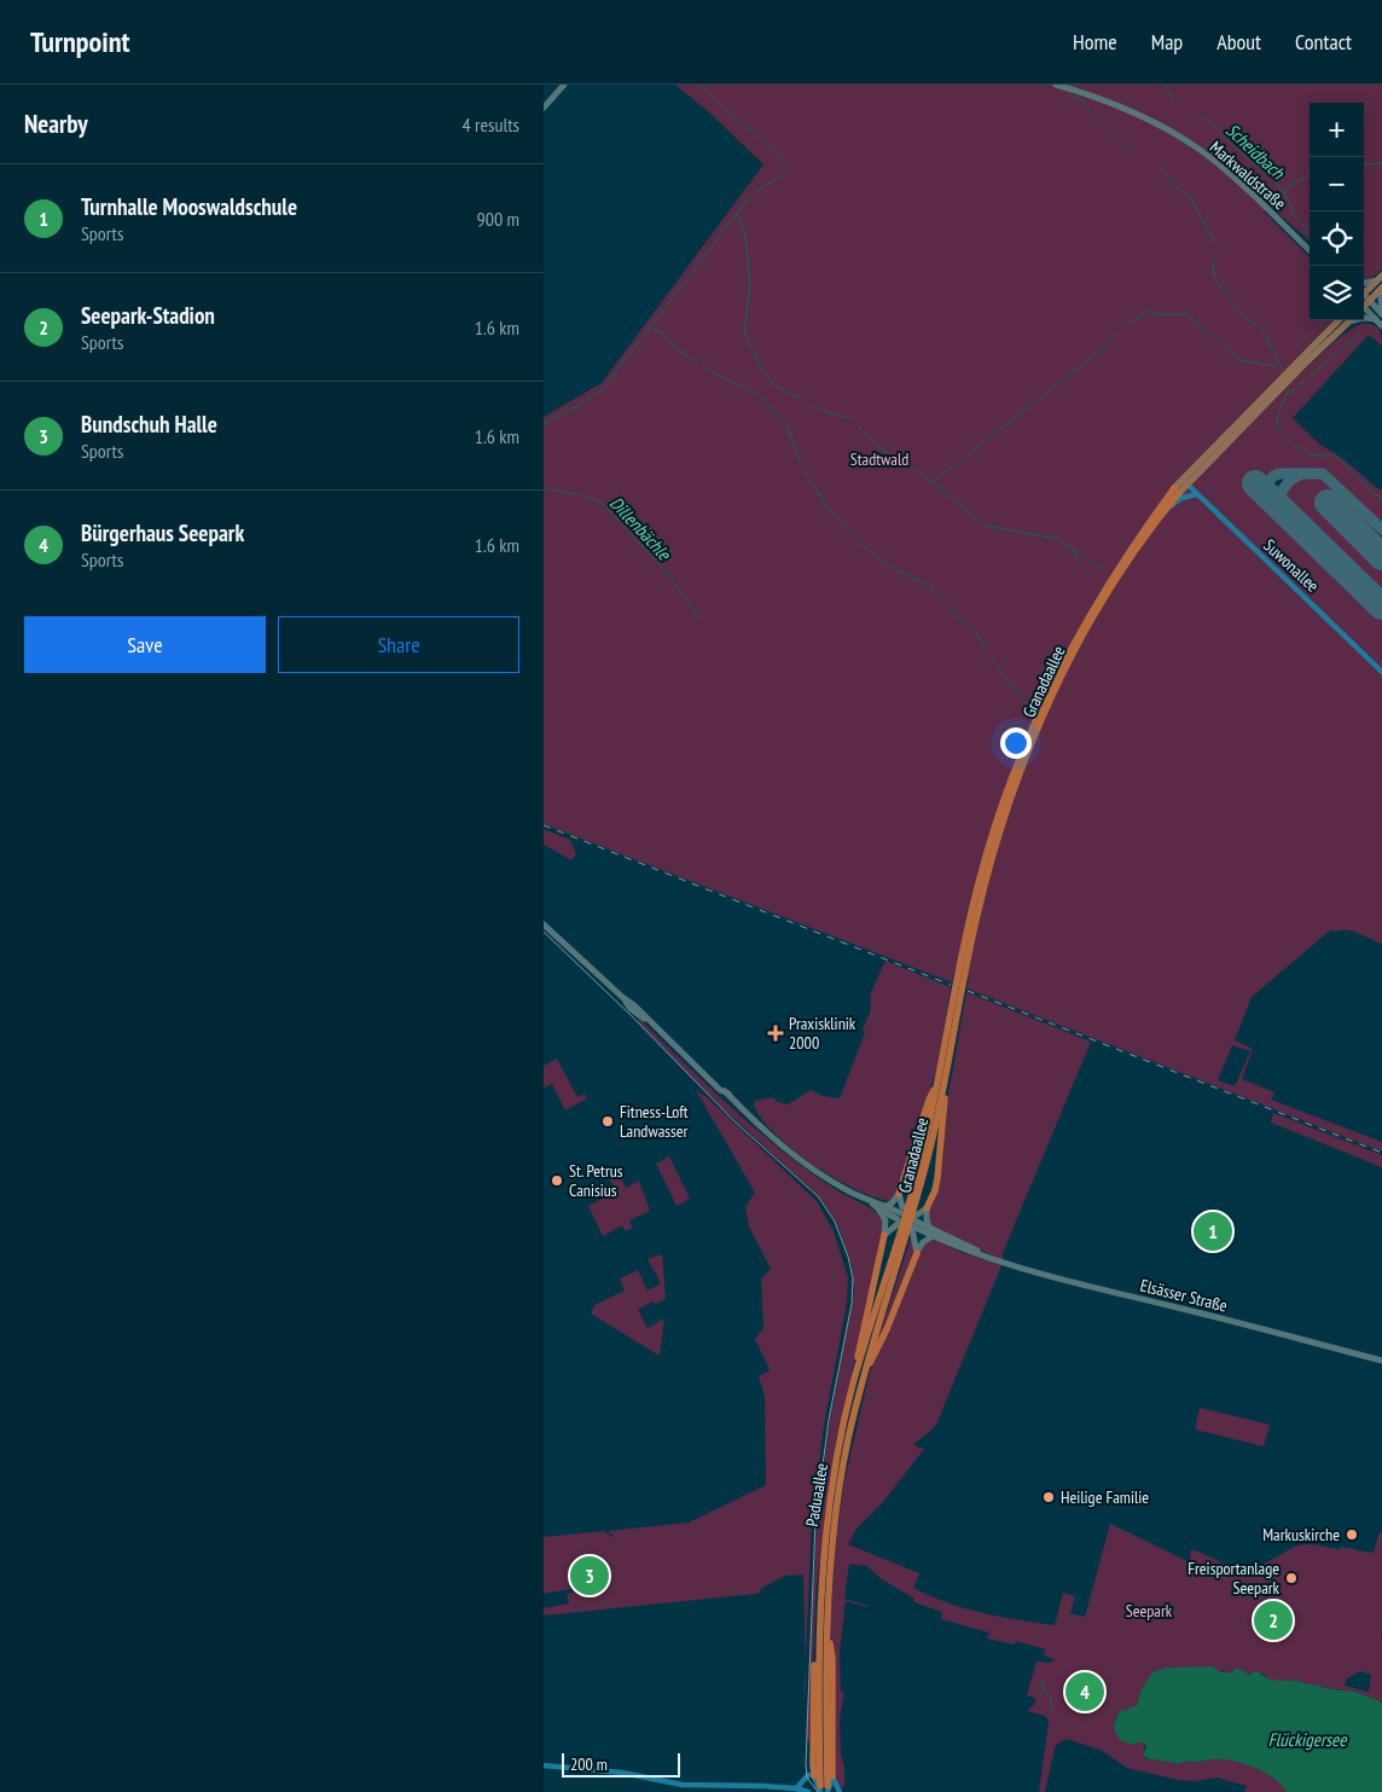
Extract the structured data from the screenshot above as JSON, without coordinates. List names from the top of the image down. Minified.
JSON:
{"streets":{"highway":["Granadaallee","Paduaallee"],"main road":["Markwaldstraße","Elsässer Straße"],"street":["Suwonallee"]},"crossings":[["Suwonallee","Granadaallee"],["Granadaallee","Elsässer Straße"],["Granadaallee","Paduaallee"],["Elsässer Straße","Paduaallee"]],"water":["Scheidbach","Dillenbächle","Flückigersee"],"parks":["Stadtwald","Seepark"],"places":{"health":["Praxisklinik 2000"],"other":["Fitness-Loft Landwasser","St. Petrus Canisius","Heilige Familie","Markuskirche","Freisportanlage Seepark"]},"scale_bar":"200 m","page":{"header":"Turnpoint","nav":["Home","Map","About","Contact"],"heading":["Nearby","4 results"],"map_buttons":["+","−"],"list":[{"mark":"1","name":"Turnhalle Mooswaldschule","note":"Sports","value":"900 m"},{"mark":"2","name":"Seepark-Stadion","note":"Sports","value":"1.6 km"},{"mark":"3","name":"Bundschuh Halle","note":"Sports","value":"1.6 km"},{"mark":"4","name":"Bürgerhaus Seepark","note":"Sports","value":"1.6 km"}],"buttons":["Save","Share"],"pins":["1","3","2","4"],"scale":"200 m"}}
